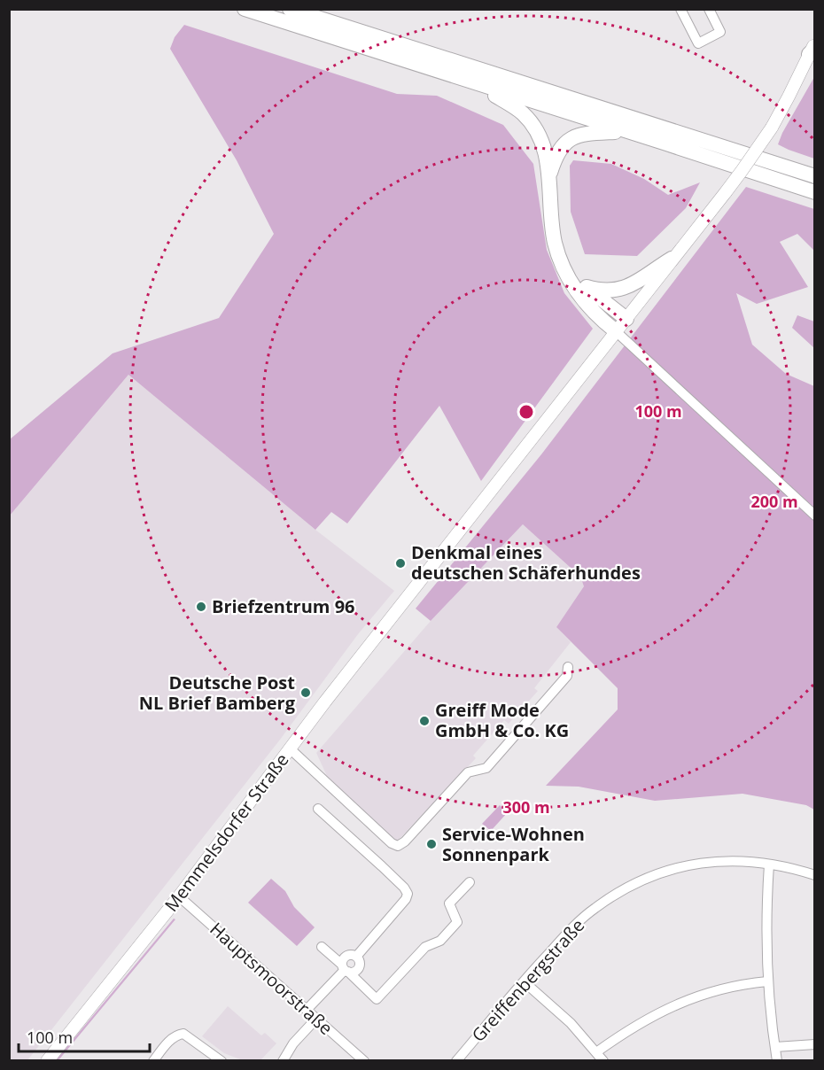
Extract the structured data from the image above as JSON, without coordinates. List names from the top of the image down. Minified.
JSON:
{"streets":{"main road":["Memmelsdorfer Straße"],"street":["Hauptsmoorstraße","Greiffenbergstraße"]},"crossings":[["Memmelsdorfer Straße","Hauptsmoorstraße"]],"places":["Denkmal eines deutschen Schäferhundes","Briefzentrum 96","Deutsche Post NL Brief Bamberg","Greiff Mode GmbH & Co. KG","Service-Wohnen Sonnenpark"],"scale_bar":"100 m","rings":["100 m","200 m","300 m"]}
